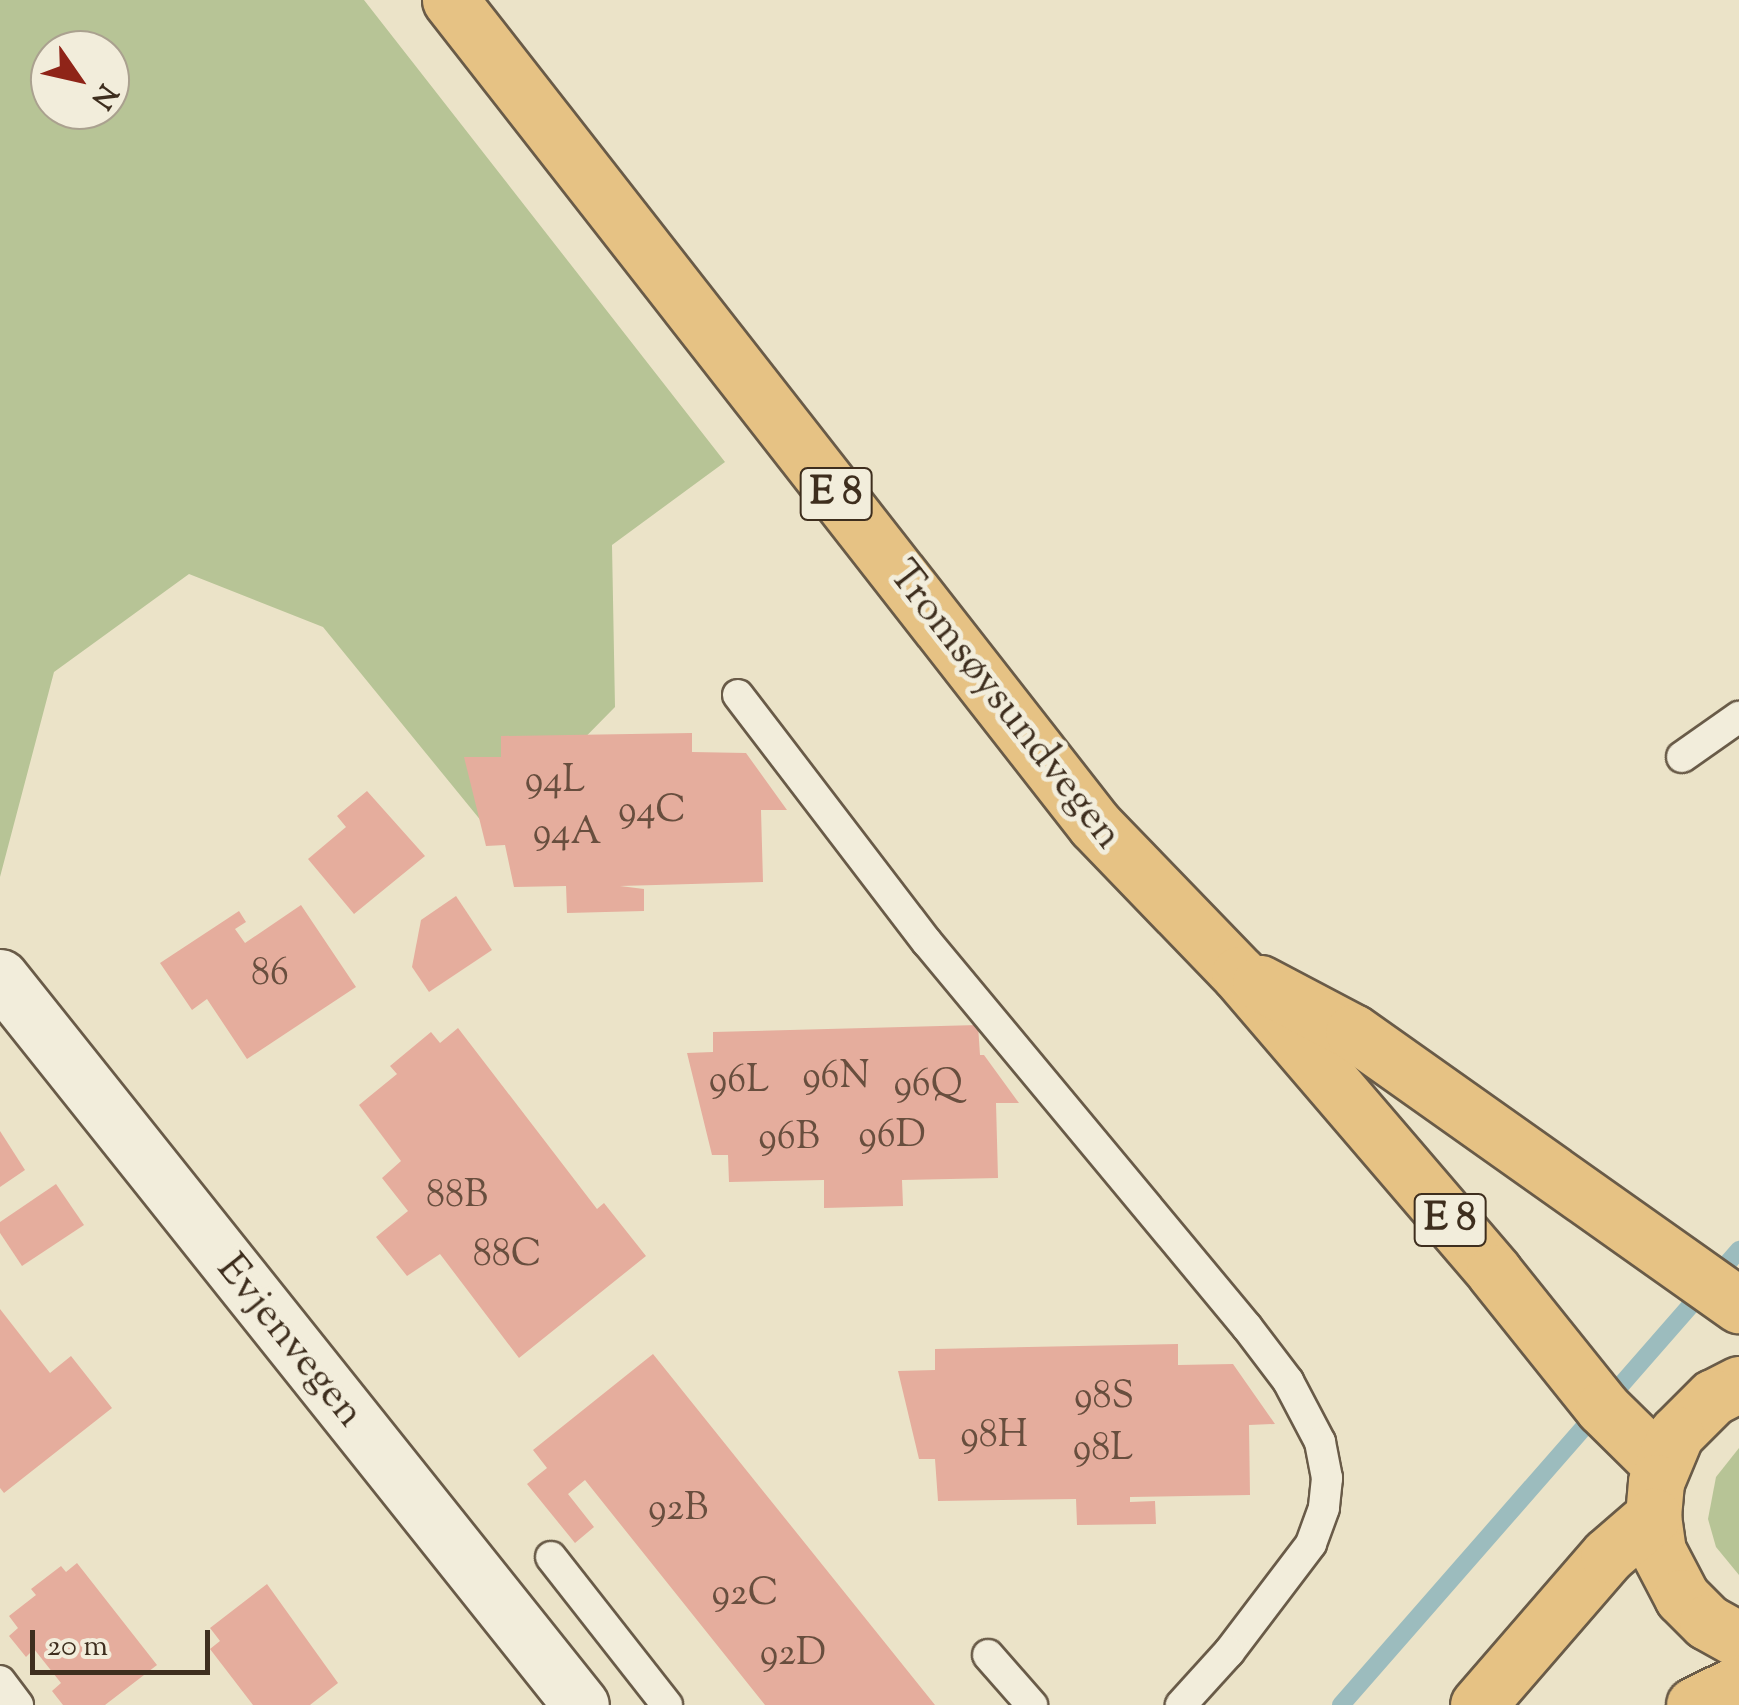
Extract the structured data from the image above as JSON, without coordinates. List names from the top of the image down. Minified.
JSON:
{"streets":{"highway":["E 8","Tromsøysundvegen"],"street":["Evjenvegen"]},"house_numbers":["94L","94C","94A","86","96N","96L","96Q","96D","96B","88B","88C","98S","98H","98L","92B","92C","92D"],"scale_bar":"20 m","north":"bottom right"}
